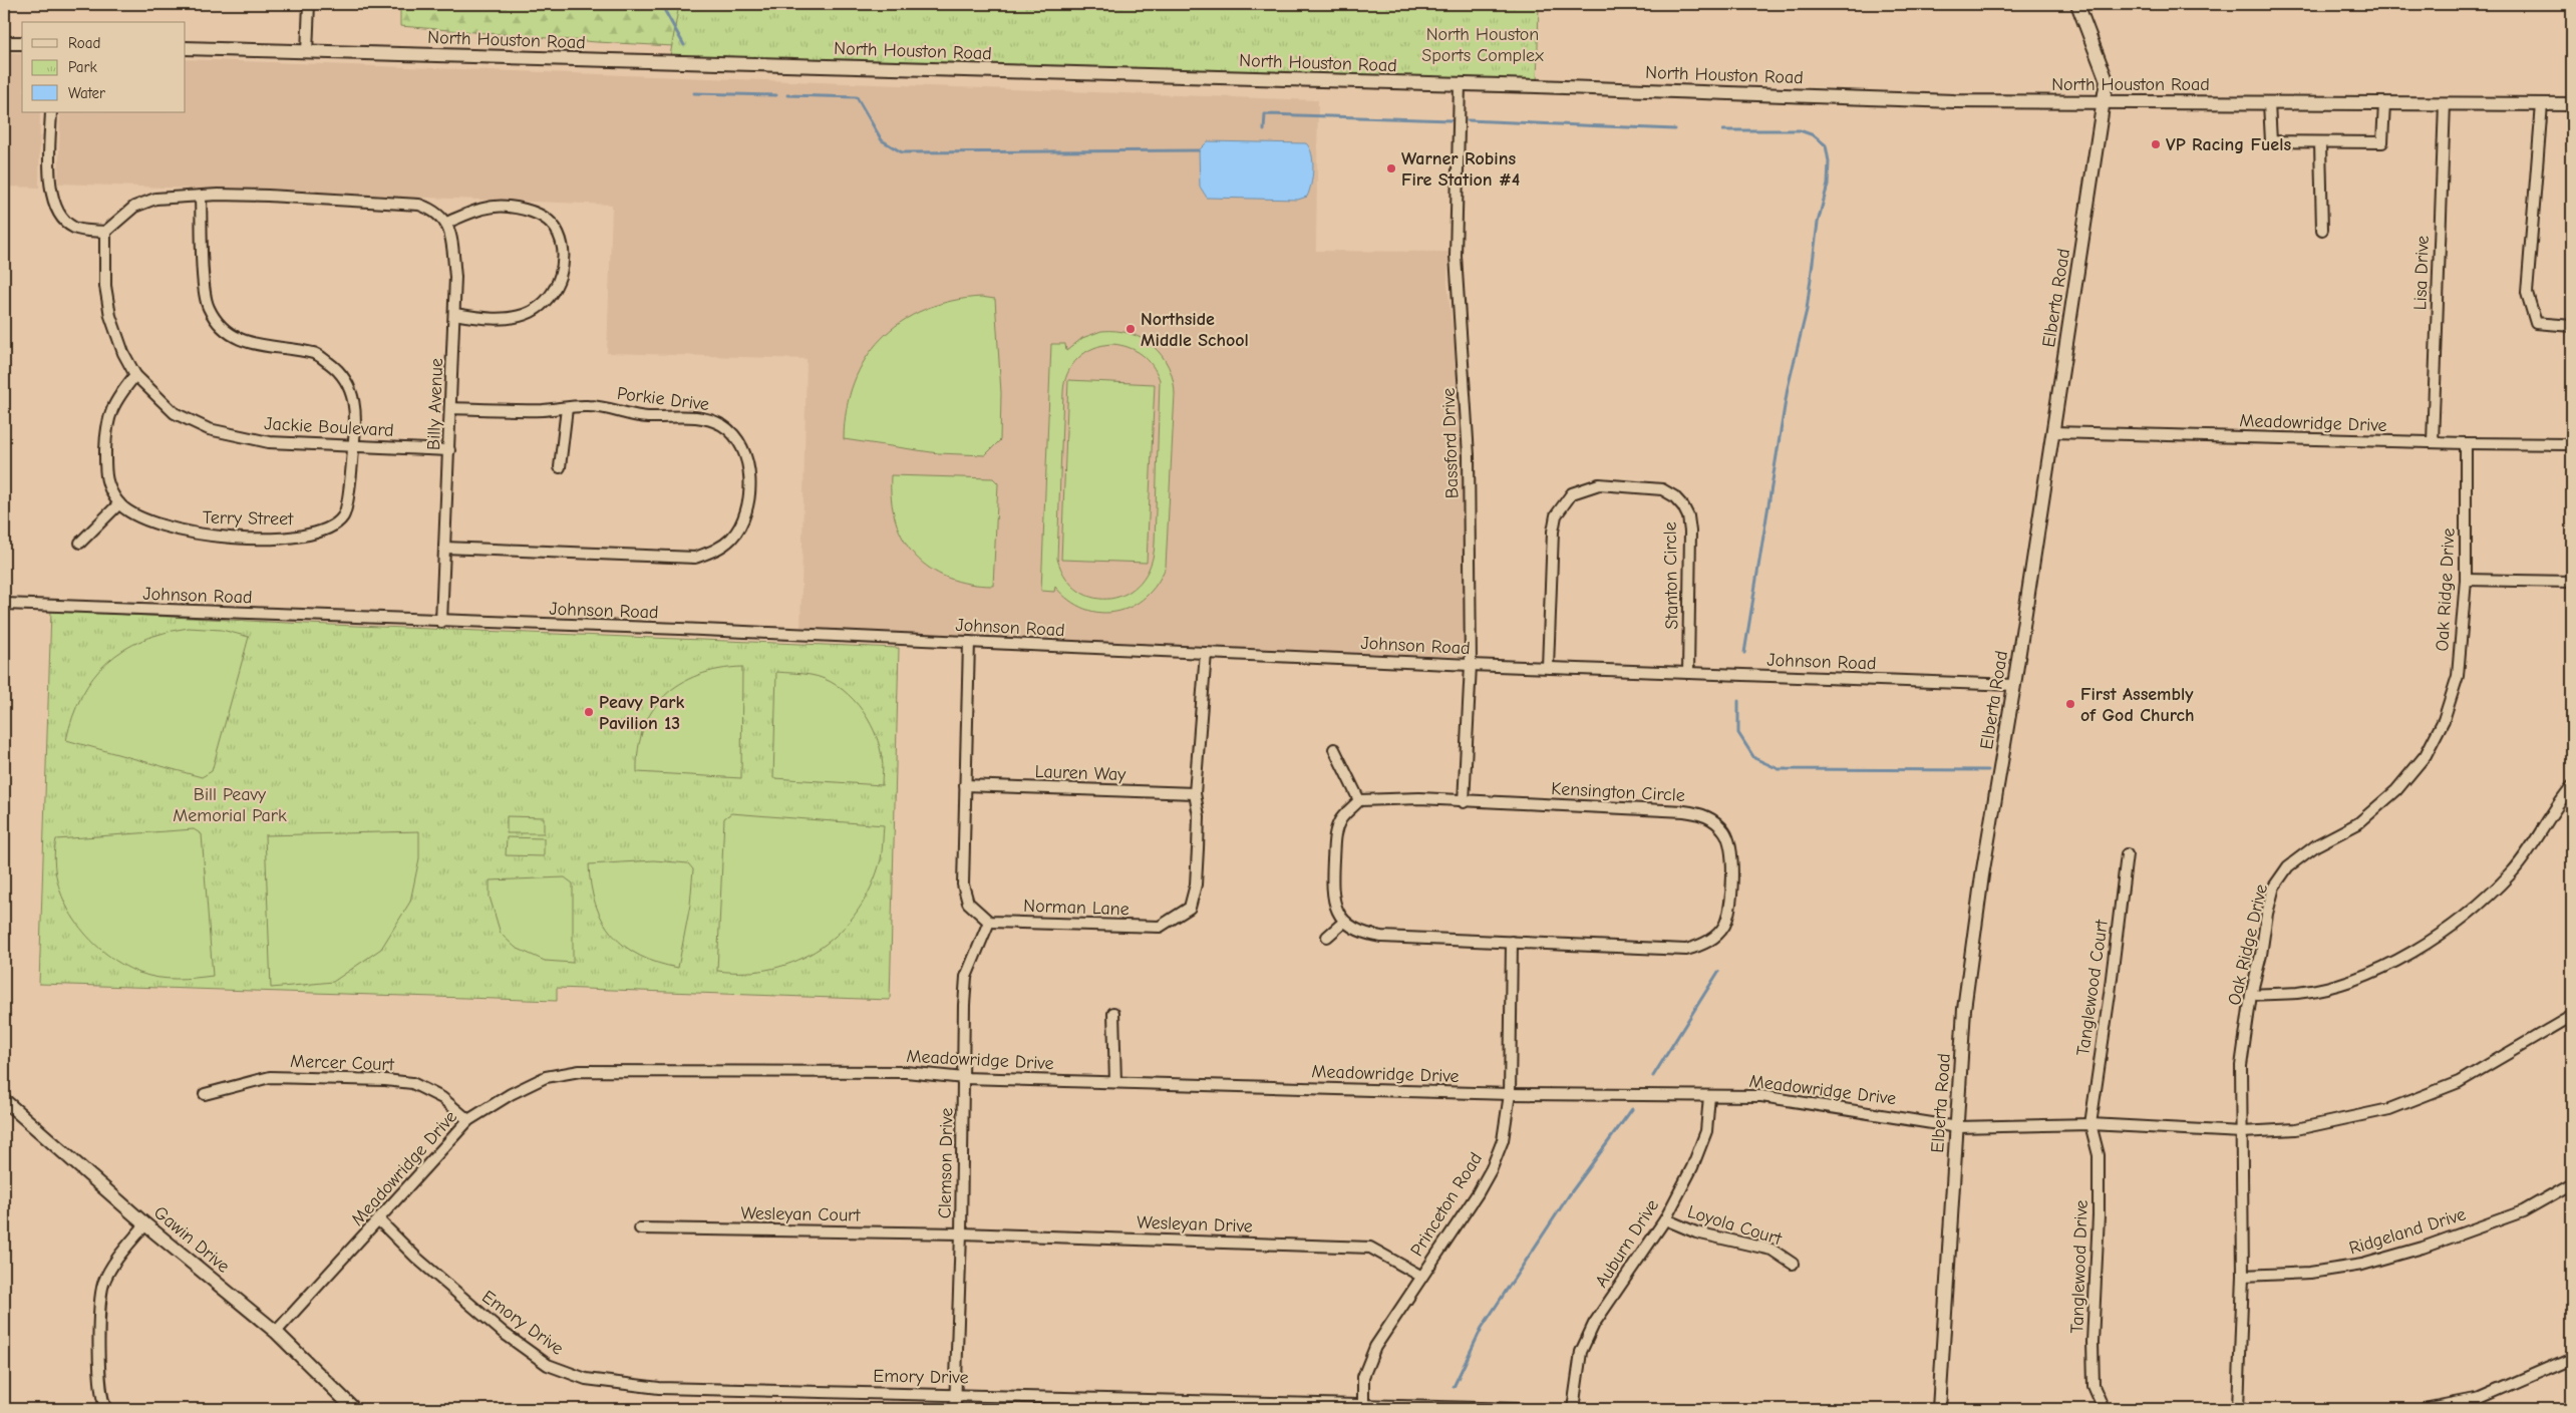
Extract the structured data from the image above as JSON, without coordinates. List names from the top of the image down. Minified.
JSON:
{"streets":{"street":["North Houston Road","Lisa Drive","Elberta Road","Porkie Drive","Billy Avenue","Meadowridge Drive","Jackie Boulevard","Bassford Drive","Terry Street","Stanton Circle","Oak Ridge Drive","Johnson Road","Lauren Way","Kensington Circle","Norman Lane","Tanglewood Court","Mercer Court","Clemson Drive","Princeton Road","Wesleyan Court","Wesleyan Drive","Loyola Court","Ridgeland Drive","Gawin Drive","Auburn Drive","Tanglewood Drive","Emory Drive"]},"crossings":[["North Houston Road","Lisa Drive"],["North Houston Road","Elberta Road"],["North Houston Road","Bassford Drive"],["Lisa Drive","Meadowridge Drive"],["Elberta Road","Meadowridge Drive"],["Elberta Road","Johnson Road"],["Porkie Drive","Billy Avenue"],["Billy Avenue","Jackie Boulevard"],["Billy Avenue","Johnson Road"],["Meadowridge Drive","Oak Ridge Drive"],["Meadowridge Drive","Tanglewood Court"],["Meadowridge Drive","Mercer Court"],["Meadowridge Drive","Clemson Drive"],["Meadowridge Drive","Princeton Road"],["Meadowridge Drive","Gawin Drive"],["Meadowridge Drive","Auburn Drive"],["Meadowridge Drive","Tanglewood Drive"],["Meadowridge Drive","Emory Drive"],["Jackie Boulevard","Terry Street"],["Bassford Drive","Johnson Road"],["Bassford Drive","Kensington Circle"],["Stanton Circle","Johnson Road"],["Oak Ridge Drive","Ridgeland Drive"],["Johnson Road","Norman Lane"],["Lauren Way","Norman Lane"],["Kensington Circle","Princeton Road"],["Norman Lane","Clemson Drive"],["Tanglewood Court","Tanglewood Drive"],["Clemson Drive","Wesleyan Court"],["Clemson Drive","Wesleyan Drive"],["Clemson Drive","Emory Drive"],["Princeton Road","Wesleyan Drive"],["Princeton Road","Emory Drive"],["Wesleyan Court","Wesleyan Drive"],["Loyola Court","Auburn Drive"]],"parks":["North Houston Sports Complex","Bill Peavy Memorial Park"],"places":["VP Racing Fuels","Warner Robins Fire Station #4","Northside Middle School","First Assembly of God Church","Peavy Park Pavilion 13"],"legend":["Road","Park","Water"]}
